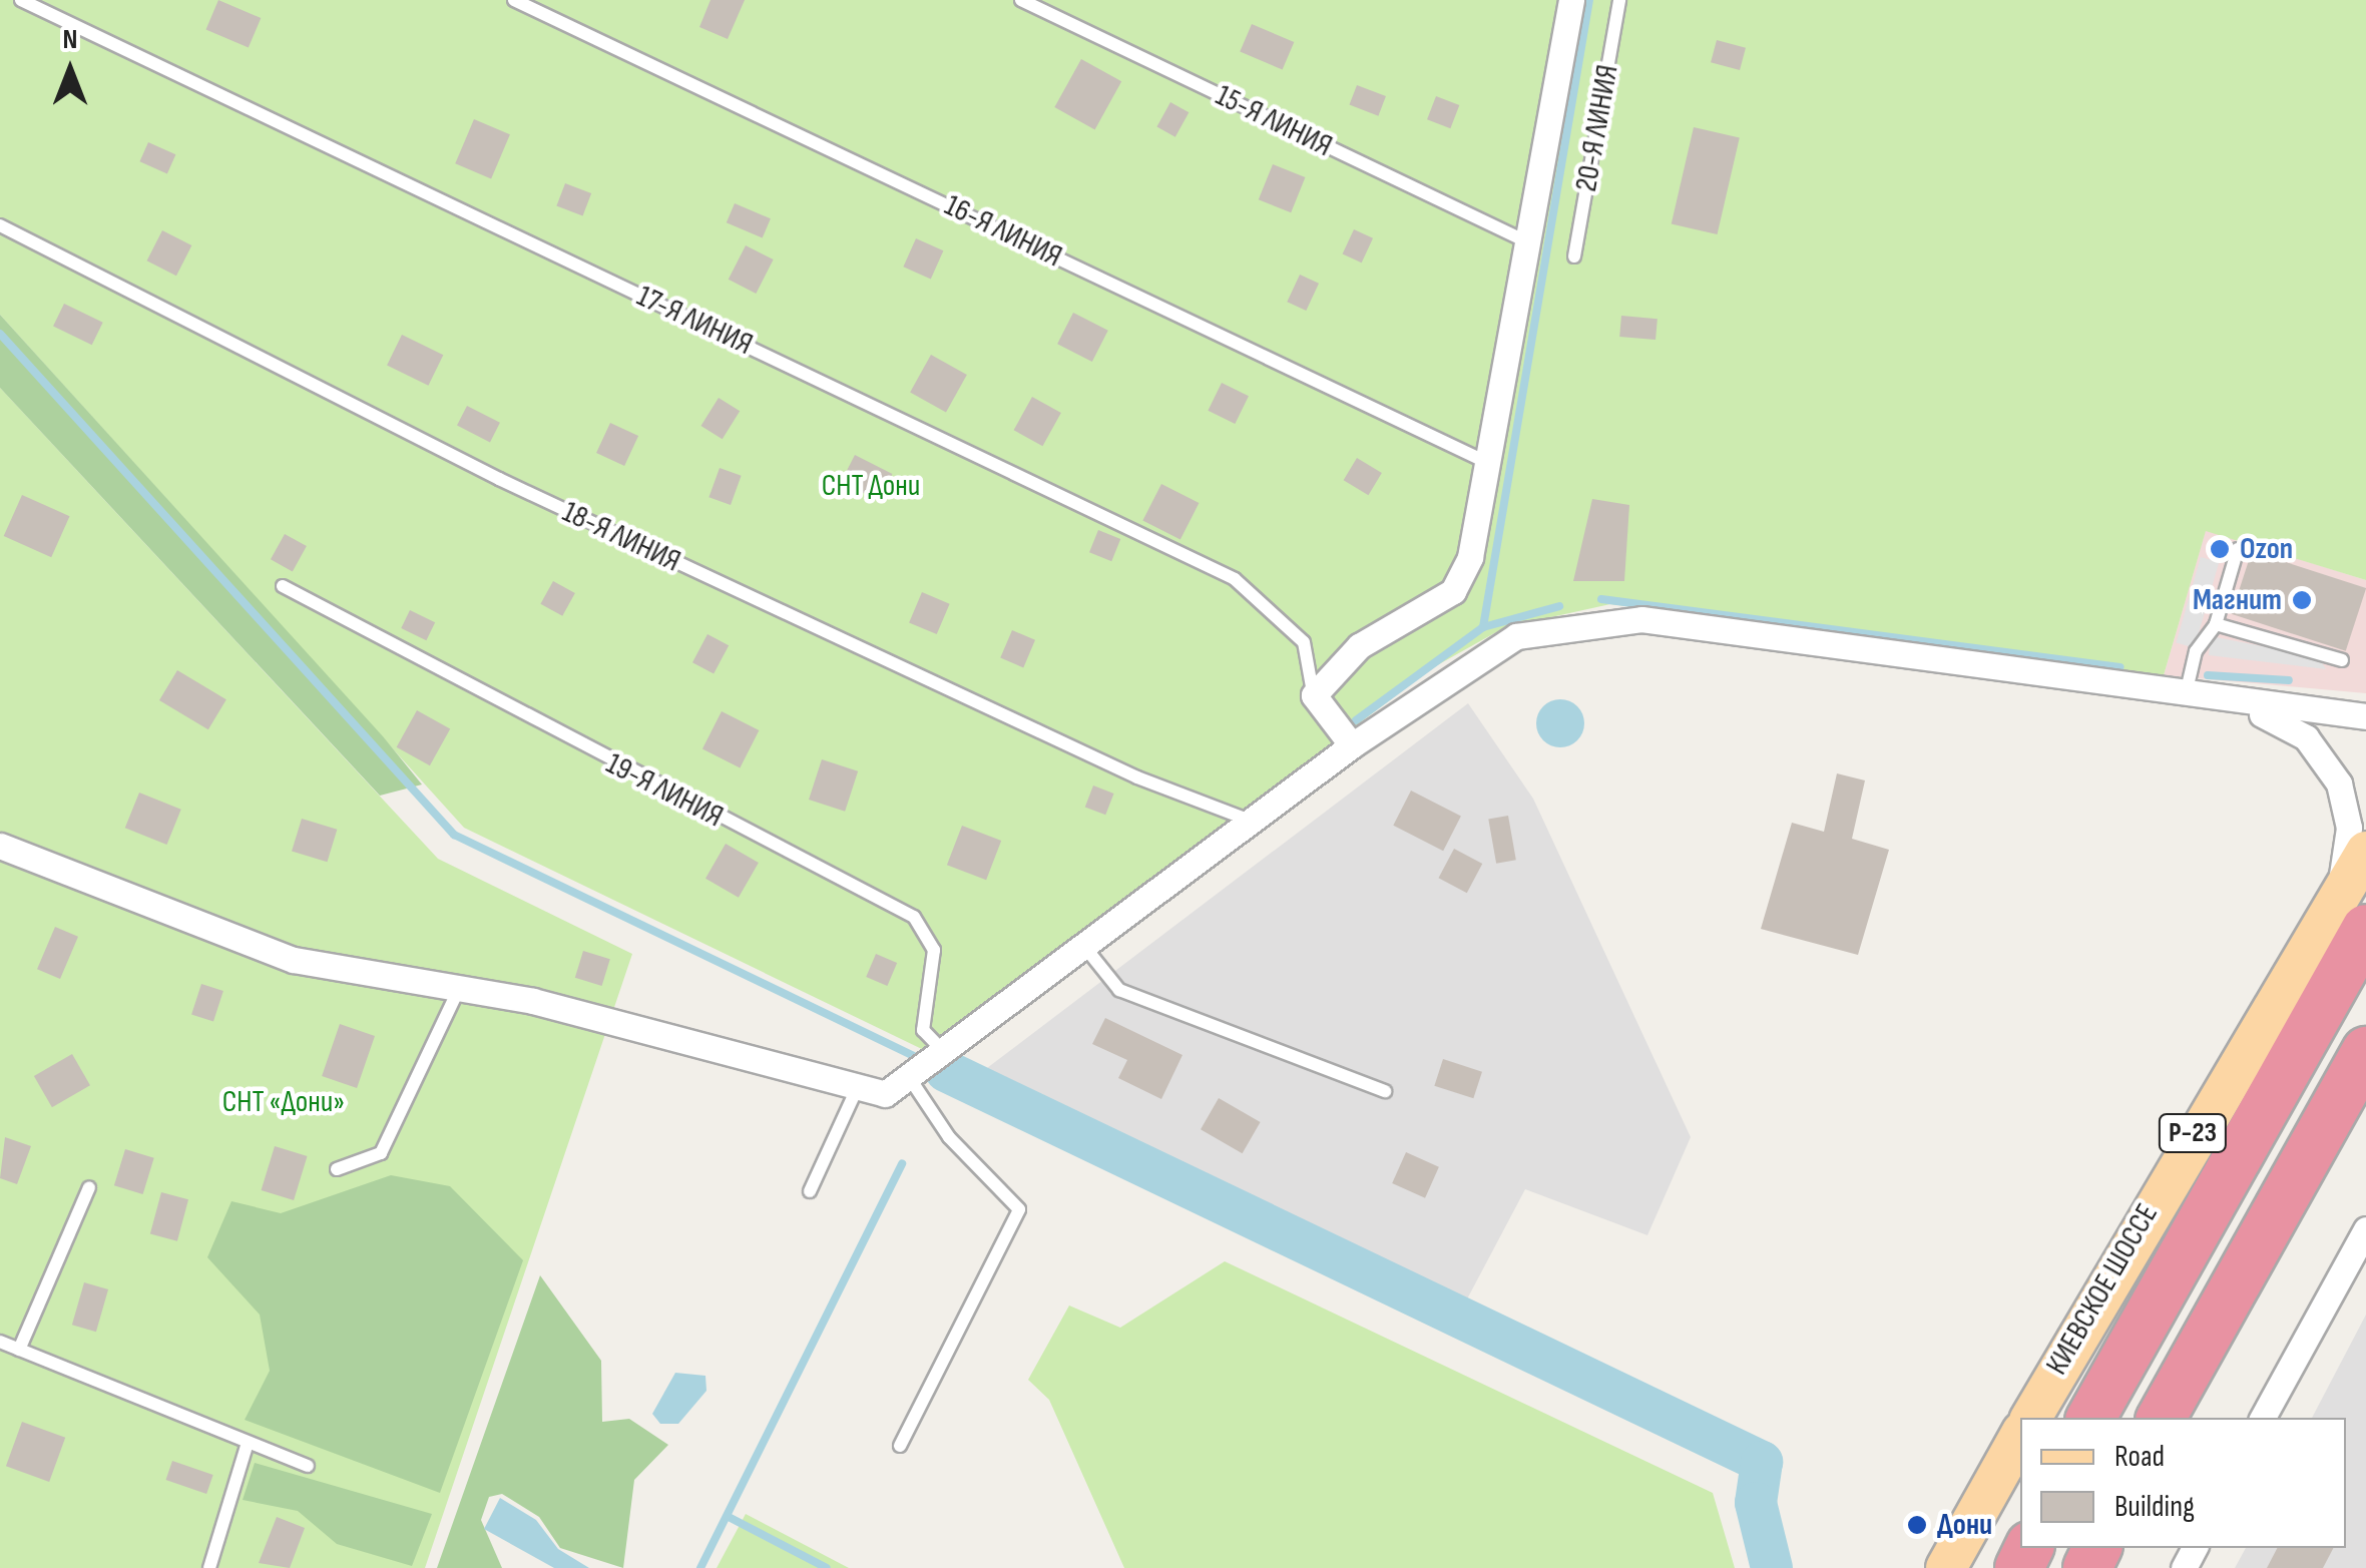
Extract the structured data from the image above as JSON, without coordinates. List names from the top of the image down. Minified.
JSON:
{"streets":{"highway":["Р-23"],"main road":["КИЕВСКОЕ ШОССЕ"],"lane":["15-Я ЛИНИЯ","20-Я ЛИНИЯ","16-Я ЛИНИЯ","17-Я ЛИНИЯ","18-Я ЛИНИЯ","19-Я ЛИНИЯ"]},"crossings":[["Р-23","КИЕВСКОЕ ШОССЕ"]],"parks":["СНТ Дони","СНТ «Дони»"],"places":["Ozon","Магнит","Дони"],"legend":["Road","Building"],"north":"top"}
